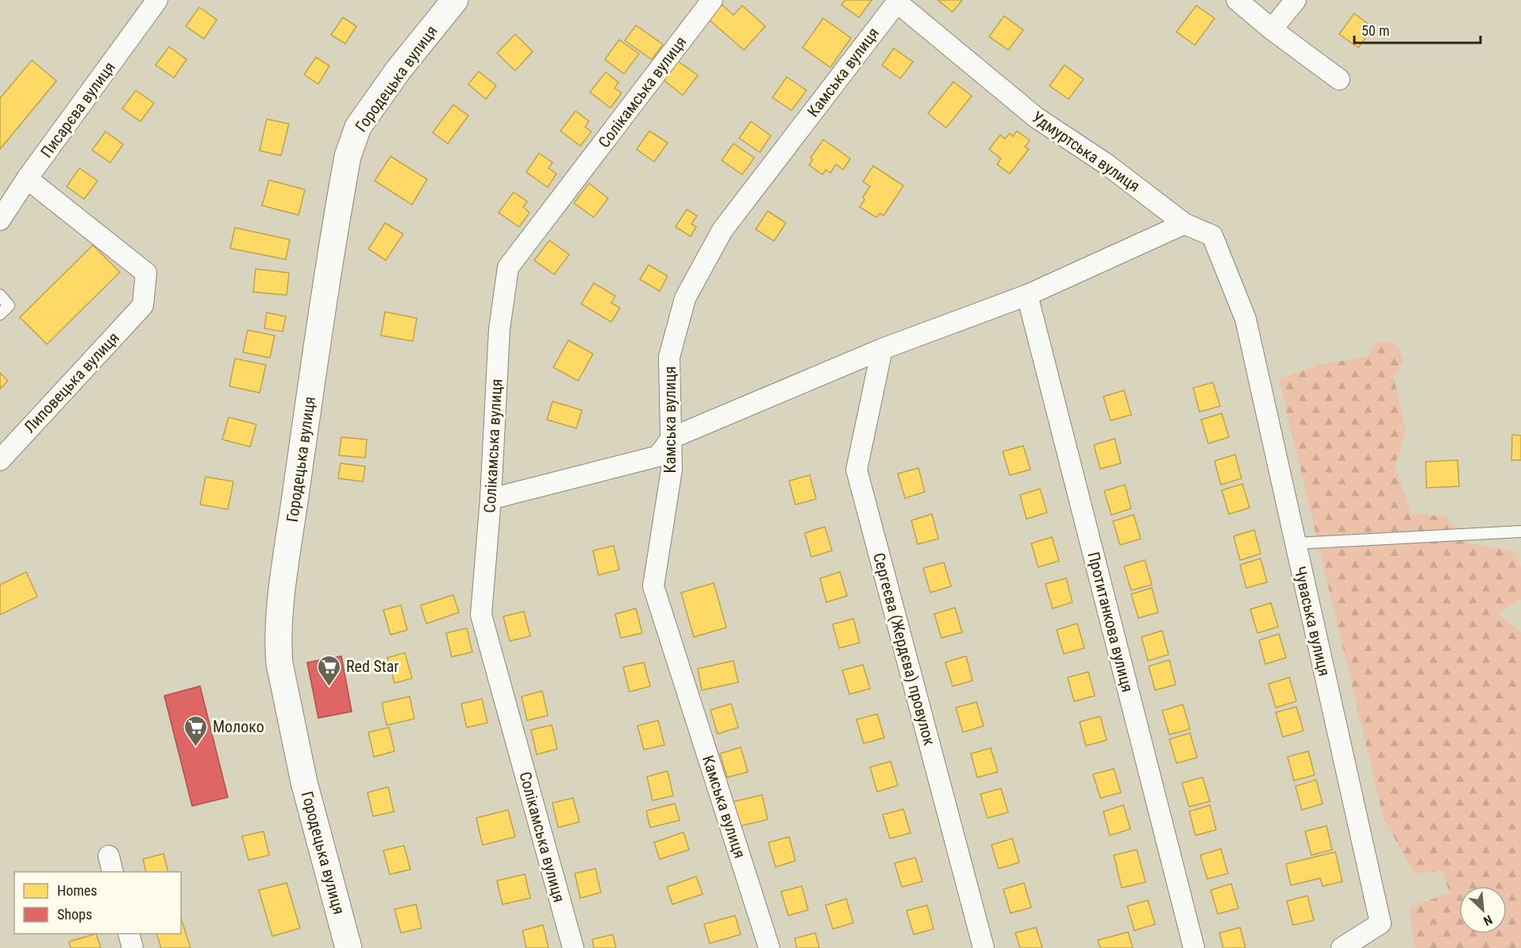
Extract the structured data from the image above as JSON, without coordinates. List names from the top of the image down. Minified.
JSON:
{"streets":{"main road":["Городецька вулиця"],"street":["Камська вулиця","Солікамська вулиця","Писарєва вулиця","Удмуртська вулиця","Липовецька вулиця","Чуваська вулиця","Протитанкова вулиця","Сергеєва (Жердєва) провулок"]},"crossings":[["Камська вулиця","Удмуртська вулиця"],["Писарєва вулиця","Липовецька вулиця"],["Удмуртська вулиця","Чуваська вулиця"]],"places":{"supermarket":["Red Star","Молоко"]},"legend":["Homes","Shops"],"scale_bar":"50 m","north":"bottom right"}
